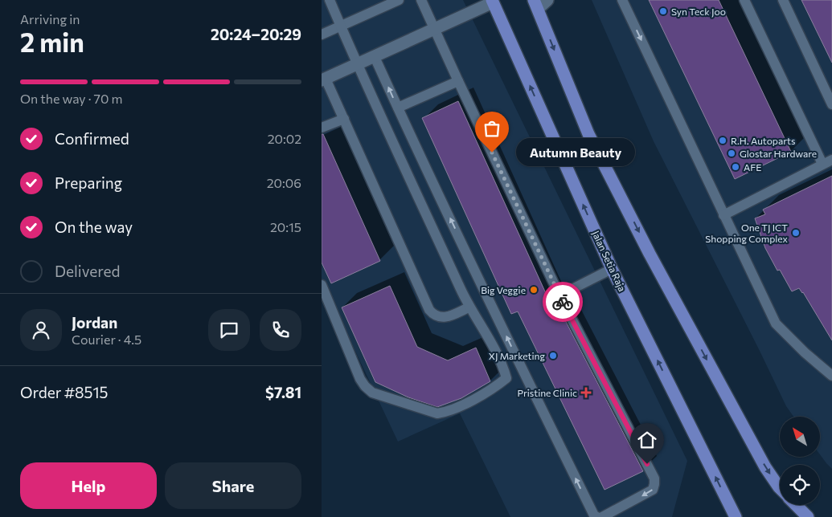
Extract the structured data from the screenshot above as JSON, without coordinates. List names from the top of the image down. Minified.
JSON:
{"streets":{"main road":["Jalan Setia Raja"]},"places":{"other":["Syn Teck Joo","R.H. Autoparts","Autumn Beauty","Glostar Hardware","AFE","One TJ ICT Shopping Complex","Big Veggie","XJ Marketing"],"health":["Pristine Clinic"]},"north":"top left","page":{"heading":["2 min","Arriving in","20:24–20:29"],"panel":["Jordan","Courier · 4.5","Order #8515","$7.81"],"bar":"On the way · 70 m","list":[["Confirmed","20:02"],["Preparing","20:06"],["On the way","20:15"],"Delivered"],"bubble":"Autumn Beauty","buttons":["Help","Share"]}}
